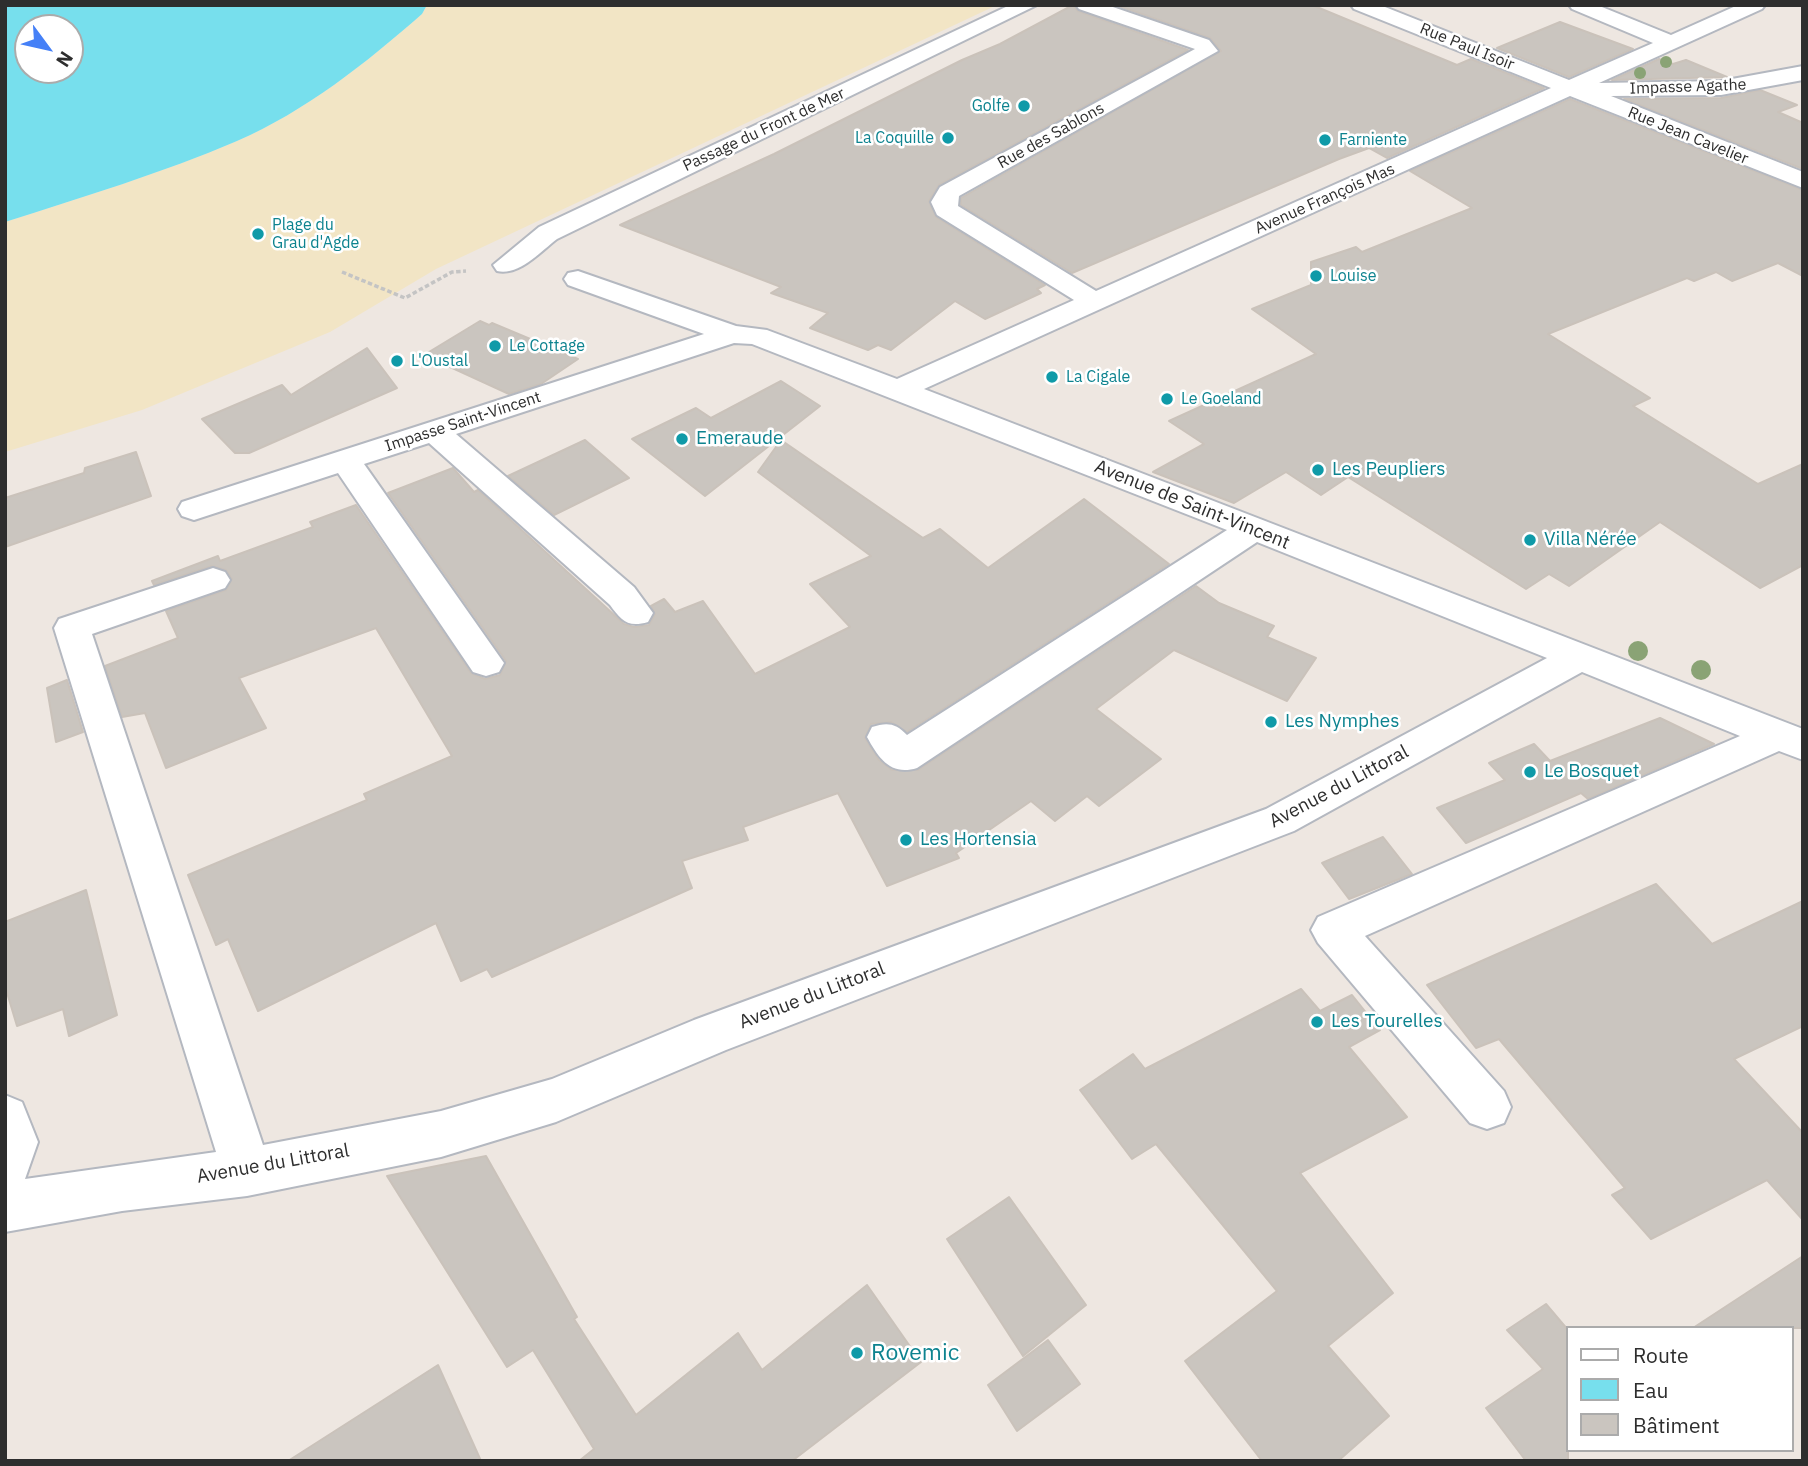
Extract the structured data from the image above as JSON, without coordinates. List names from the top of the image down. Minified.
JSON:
{"streets":{"street":["Rue Paul Isoir","Impasse Agathe","Passage du Front de Mer","Rue des Sablons","Rue Jean Cavelier","Avenue François Mas","Impasse Saint-Vincent","Avenue de Saint-Vincent","Avenue du Littoral"]},"crossings":[["Rue Paul Isoir","Impasse Agathe"],["Rue Paul Isoir","Rue Jean Cavelier"],["Rue Paul Isoir","Avenue François Mas"],["Impasse Agathe","Rue Jean Cavelier"],["Impasse Agathe","Avenue François Mas"],["Rue des Sablons","Avenue François Mas"],["Rue Jean Cavelier","Avenue François Mas"],["Avenue François Mas","Avenue de Saint-Vincent"],["Impasse Saint-Vincent","Avenue de Saint-Vincent"],["Avenue de Saint-Vincent","Avenue du Littoral"]],"places":["Golfe","La Coquille","Farniente","Plage du Grau d'Agde","Louise","Le Cottage","L'Oustal","La Cigale","Le Goeland","Emeraude","Les Peupliers","Villa Nérée","Les Nymphes","Le Bosquet","Les Hortensia","Les Tourelles","Rovemic"],"legend":["Route","Eau","Bâtiment"],"north":"bottom right"}
